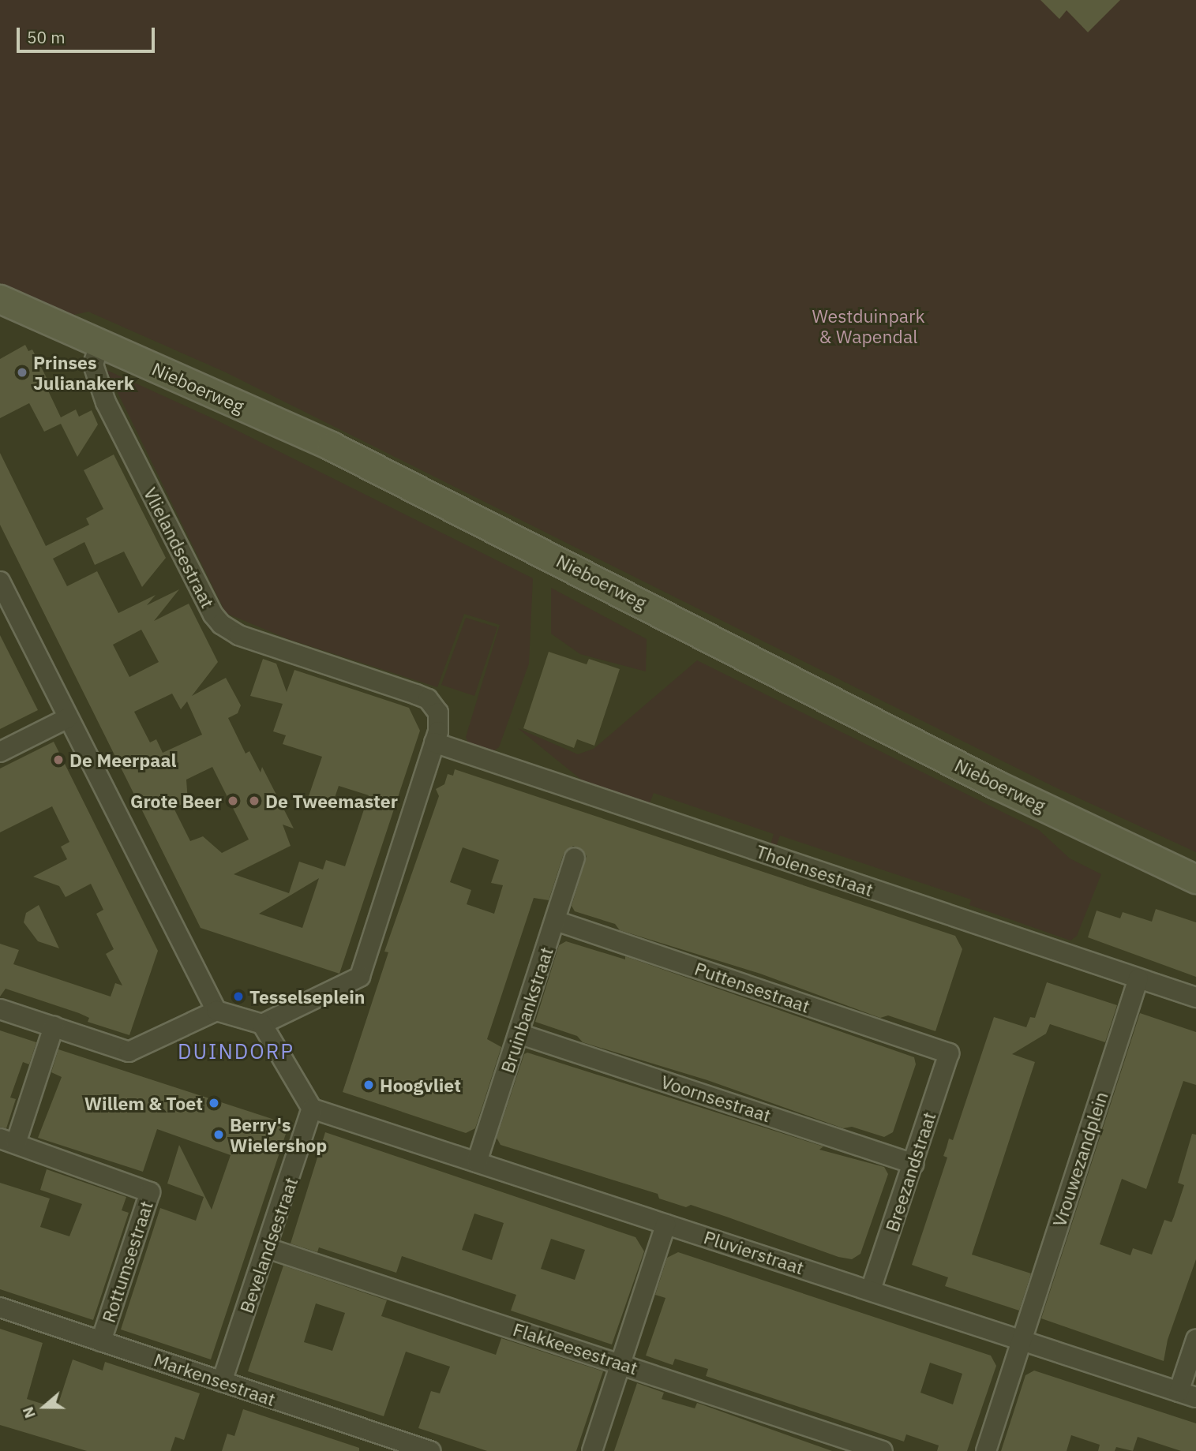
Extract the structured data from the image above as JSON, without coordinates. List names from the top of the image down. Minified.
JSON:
{"streets":{"street":["Nieboerweg","Vlielandsestraat","Tholensestraat","Puttensestraat","Bruinbankstraat","Voornsestraat","Vrouwezandplein","Breezandstraat","Bevelandsestraat","Pluvierstraat","Rottumsestraat","Flakkeesestraat","Markensestraat"]},"crossings":[["Nieboerweg","Vlielandsestraat"],["Vlielandsestraat","Tholensestraat"],["Tholensestraat","Vrouwezandplein"],["Puttensestraat","Bruinbankstraat"],["Puttensestraat","Breezandstraat"],["Bruinbankstraat","Voornsestraat"],["Bruinbankstraat","Pluvierstraat"],["Voornsestraat","Breezandstraat"],["Vrouwezandplein","Pluvierstraat"],["Breezandstraat","Pluvierstraat"],["Bevelandsestraat","Pluvierstraat"],["Bevelandsestraat","Flakkeesestraat"],["Bevelandsestraat","Markensestraat"],["Rottumsestraat","Markensestraat"]],"districts":["DUINDORP"],"parks":["Westduinpark & Wapendal"],"places":["Prinses Julianakerk","De Meerpaal","Grote Beer","De Tweemaster","Tesselseplein","Hoogvliet","Willem & Toet","Berry's Wielershop"],"scale_bar":"50 m","north":"left"}
